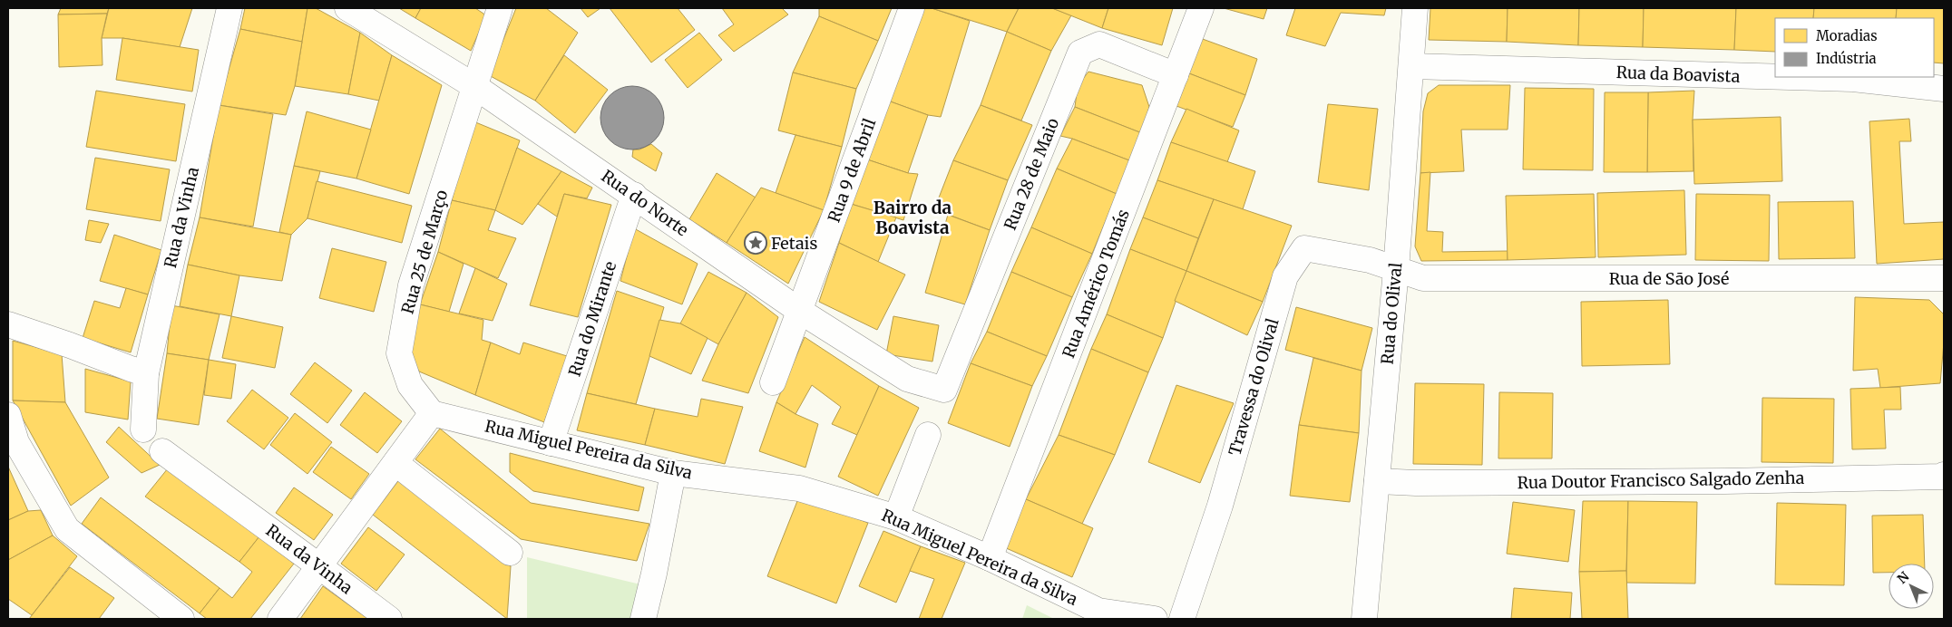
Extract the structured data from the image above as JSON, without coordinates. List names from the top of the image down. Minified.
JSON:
{"streets":{"street":["Rua da Boavista","Rua 9 de Abril","Rua 28 de Maio","Rua do Norte","Rua da Vinha","Rua 25 de Março","Rua de São José","Rua Américo Tomás","Rua do Olival","Rua do Mirante","Travessa do Olival","Rua Miguel Pereira da Silva","Rua Doutor Francisco Salgado Zenha"]},"crossings":[["Rua da Boavista","Rua do Olival"],["Rua 9 de Abril","Rua do Norte"],["Rua 28 de Maio","Rua do Norte"],["Rua 28 de Maio","Rua Américo Tomás"],["Rua do Norte","Rua 25 de Março"],["Rua do Norte","Rua do Mirante"],["Rua 25 de Março","Rua Miguel Pereira da Silva"],["Rua de São José","Rua do Olival"],["Rua de São José","Travessa do Olival"],["Rua Américo Tomás","Rua Miguel Pereira da Silva"],["Rua do Olival","Travessa do Olival"],["Rua do Olival","Rua Doutor Francisco Salgado Zenha"],["Rua do Mirante","Rua Miguel Pereira da Silva"]],"districts":["Bairro da Boavista"],"places":{"place":["Fetais"]},"legend":["Moradias","Indústria"],"north":"top left"}
